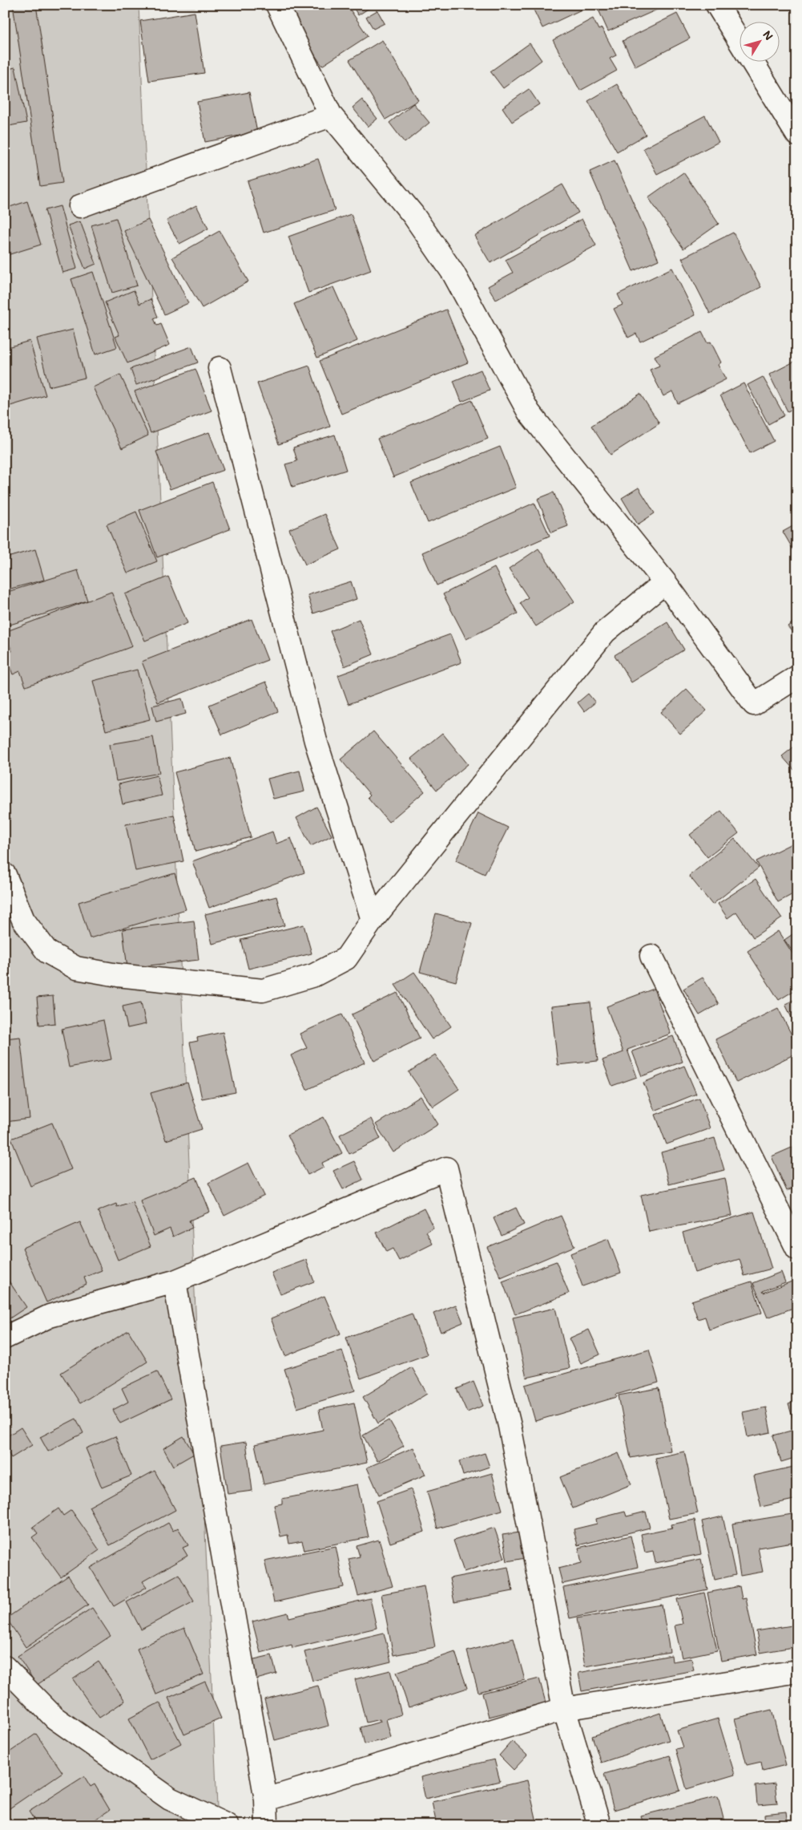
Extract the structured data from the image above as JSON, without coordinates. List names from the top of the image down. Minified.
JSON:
{"north":"top right"}
